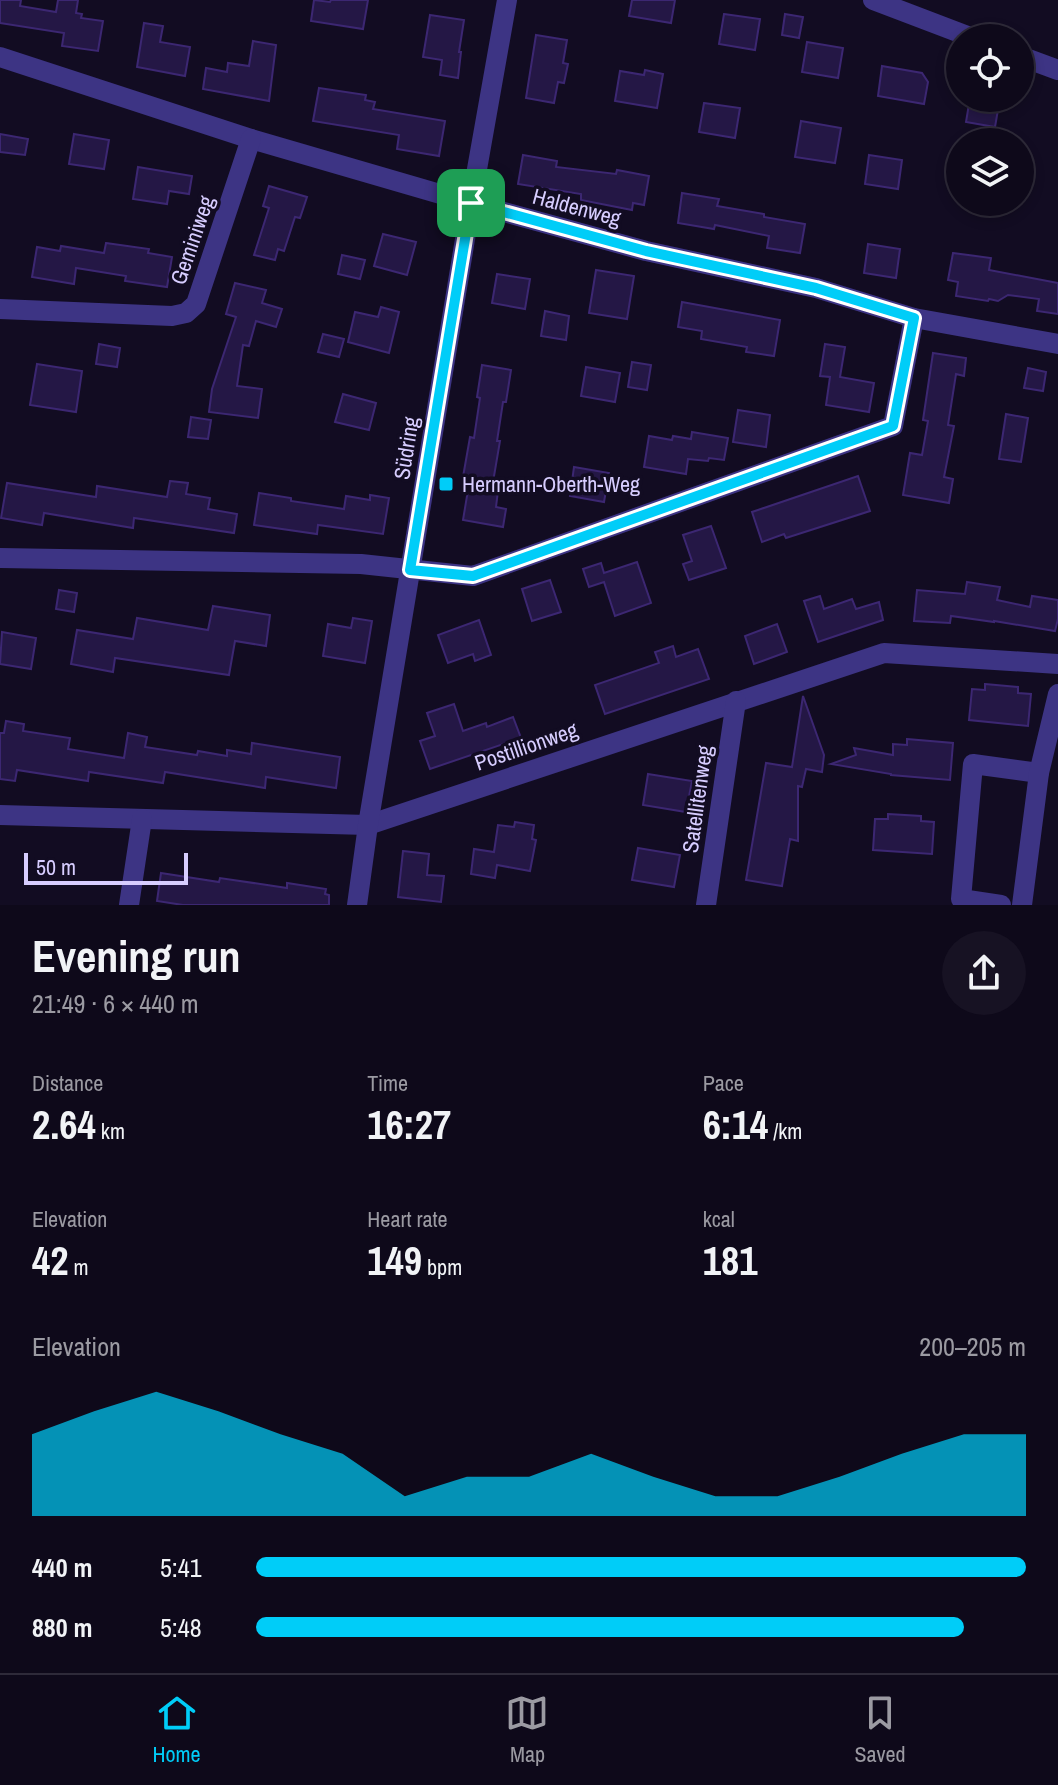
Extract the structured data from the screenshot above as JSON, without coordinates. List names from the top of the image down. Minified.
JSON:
{"streets":{"street":["Haldenweg","Geminiweg","Südring","Postillionweg","Satellitenweg"]},"crossings":[["Haldenweg","Geminiweg"],["Haldenweg","Südring"],["Südring","Postillionweg"],["Postillionweg","Satellitenweg"]],"places":{"transit":["Hermann-Oberth-Weg"]},"scale_bar":"50 m","page":{"scale":"50 m","heading":["Evening run","21:49 · 6 × 440 m"],"stats":[["Distance","2.64 km"],["Time","16:27"],["Pace","6:14 /km"],["Elevation","42 m"],["Heart rate","149 bpm"],["kcal","181"]],"chart":["Elevation","200–205 m"],"list":[{"name":"440 m","note":"5:41"},{"name":"880 m","note":"5:48"}],"tabs":["Home","Map","Saved"]}}
